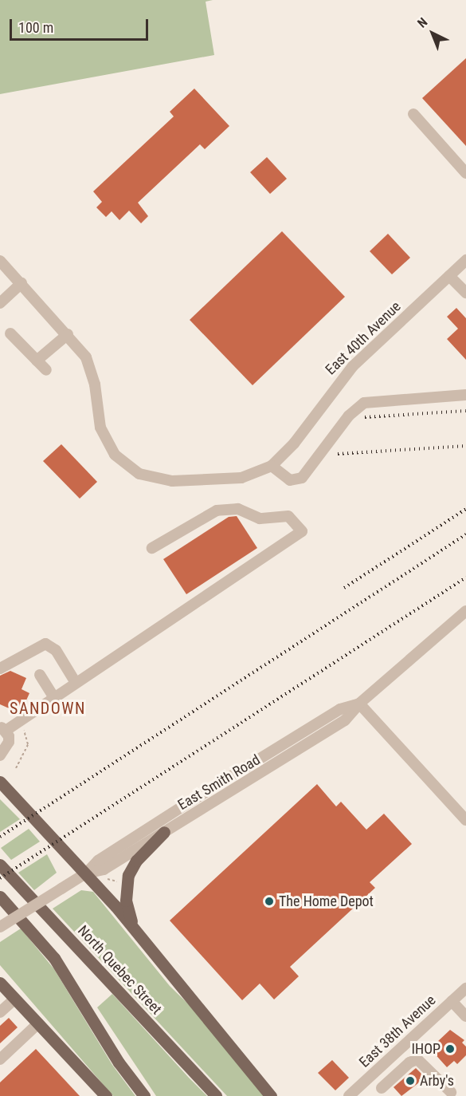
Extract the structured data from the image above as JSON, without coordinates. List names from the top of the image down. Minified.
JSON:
{"streets":{"main road":["North Quebec Street"],"street":["East 40th Avenue","East Smith Road","East 38th Avenue"]},"districts":["SANDOWN"],"places":["The Home Depot","IHOP","Arby's"],"scale_bar":"100 m","north":"top left"}
